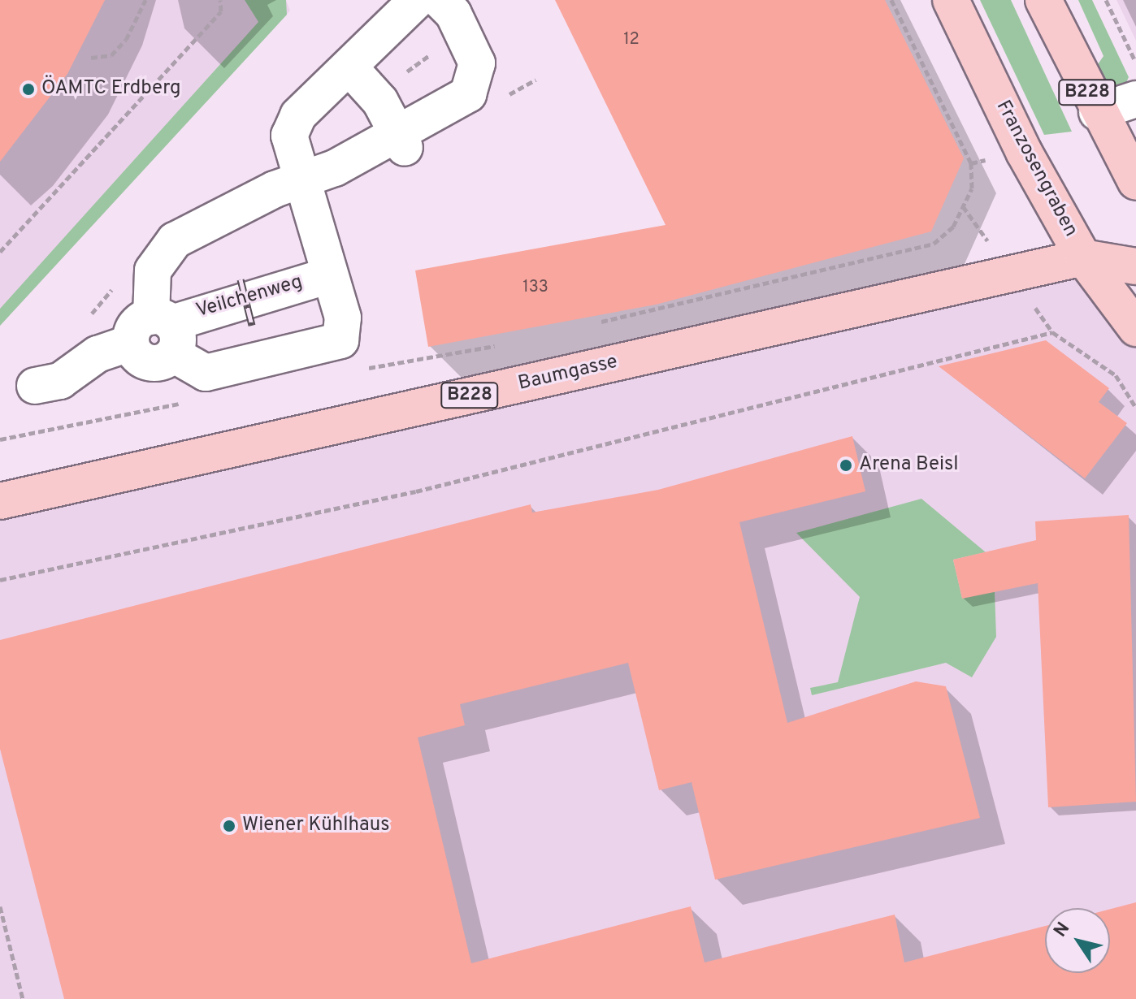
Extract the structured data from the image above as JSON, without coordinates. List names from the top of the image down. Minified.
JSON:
{"streets":{"main road":["B228","Franzosengraben","Baumgasse"],"lane":["Veilchenweg"]},"crossings":[["Franzosengraben","Baumgasse"]],"places":["ÖAMTC Erdberg","Arena Beisl","Wiener Kühlhaus"],"house_numbers":["12","133"],"north":"top left"}
